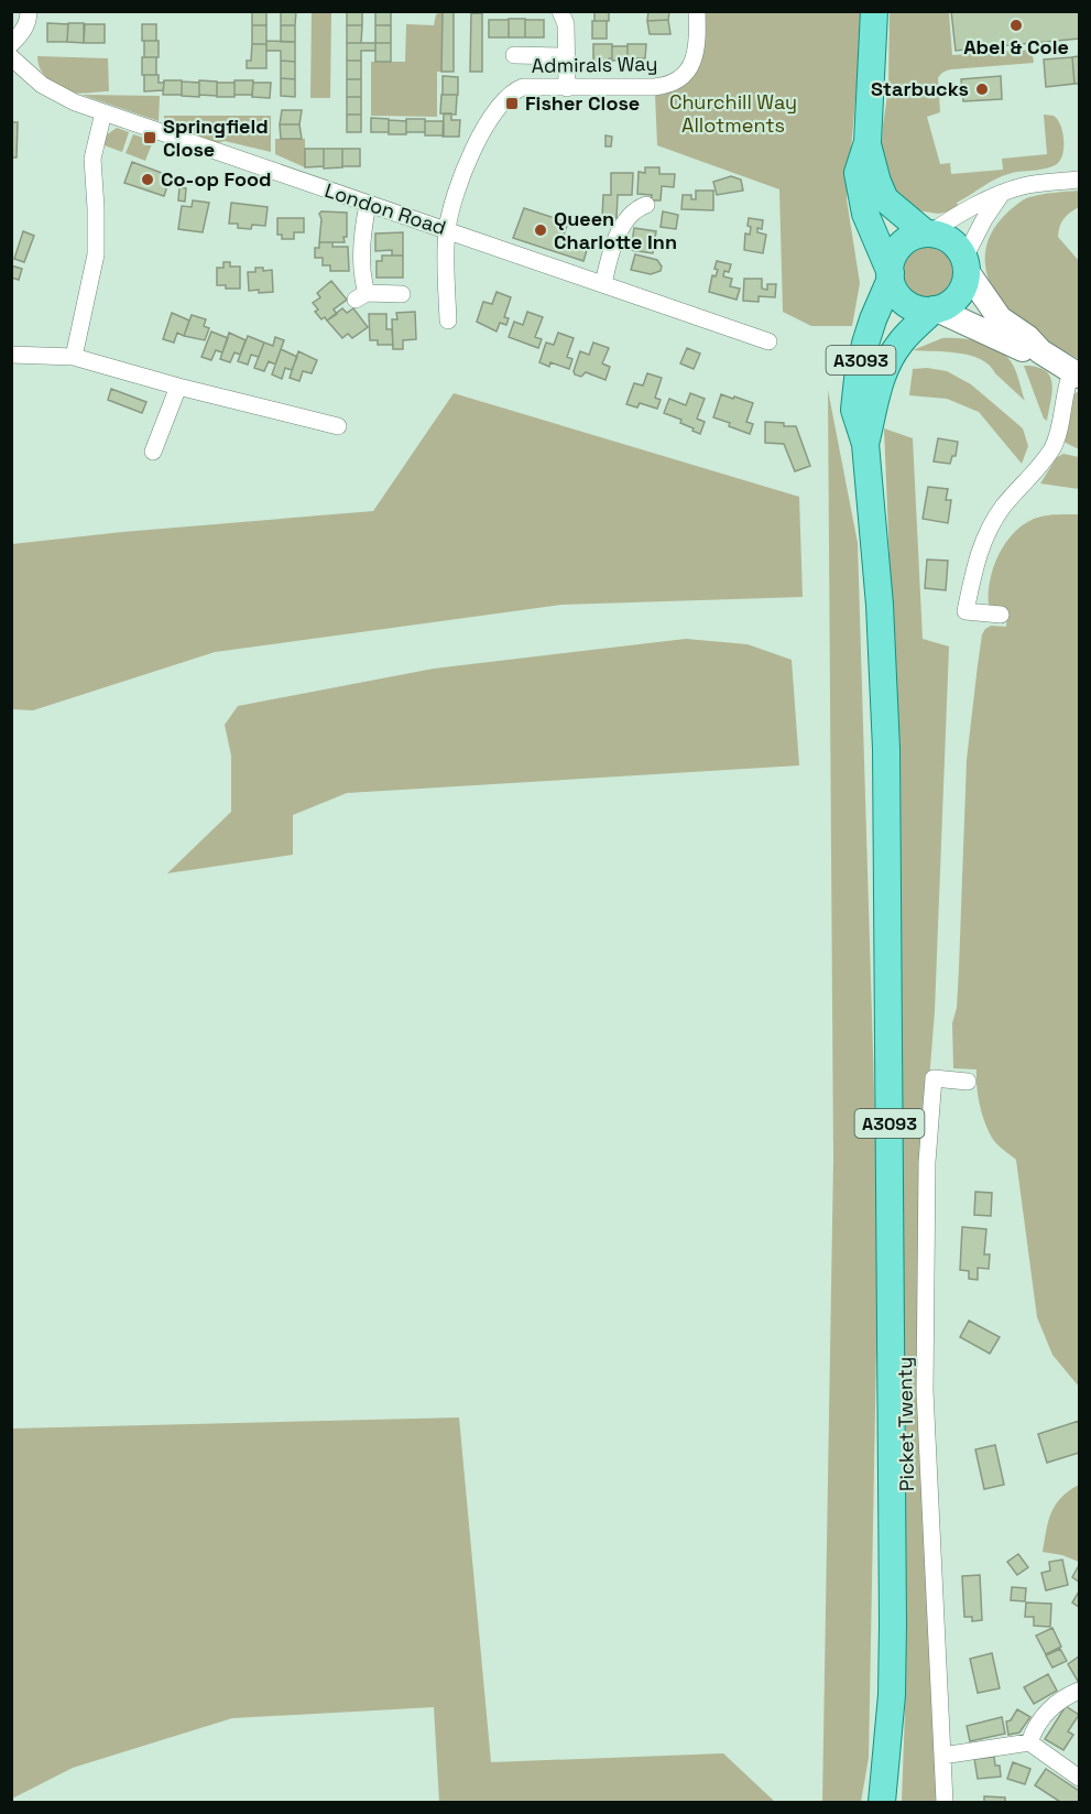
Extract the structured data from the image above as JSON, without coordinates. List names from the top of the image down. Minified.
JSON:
{"streets":{"main road":["A3093"],"street":["Admirals Way","London Road","Picket Twenty"]},"crossings":[["Admirals Way","London Road"]],"parks":["Churchill Way Allotments"],"places":{"other":["Abel & Cole","Starbucks","Co-op Food","Queen Charlotte Inn"],"transit":["Fisher Close","Springfield Close"]}}
